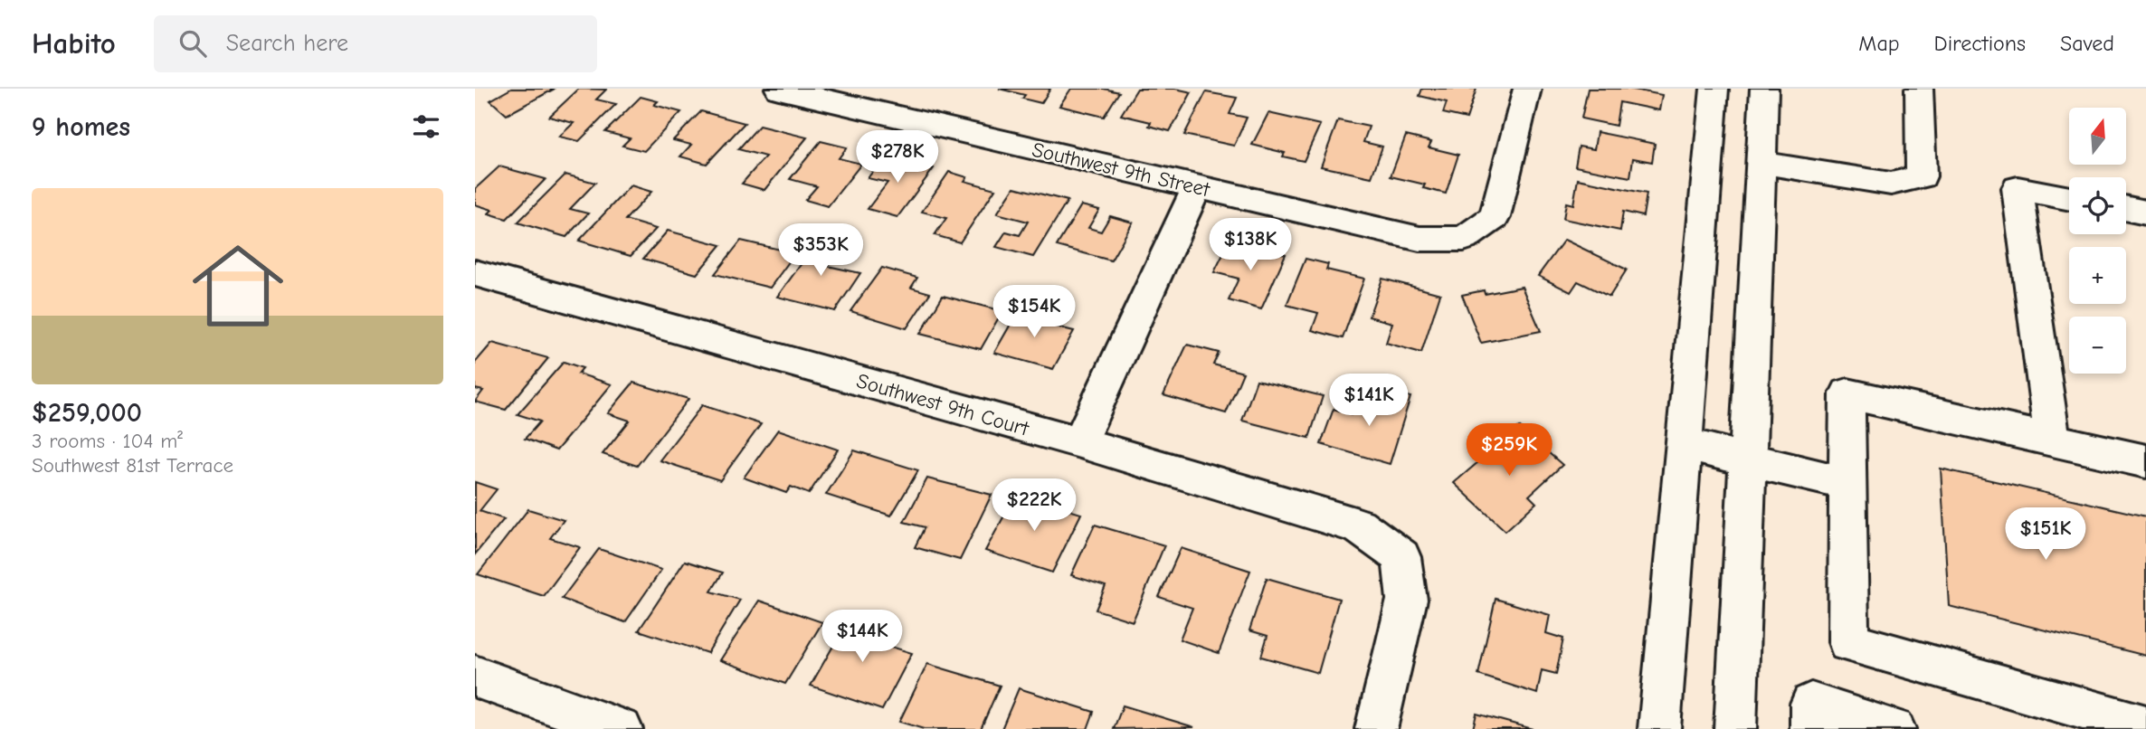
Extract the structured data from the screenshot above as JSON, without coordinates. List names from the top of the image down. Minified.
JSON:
{"streets":{"street":["Southwest 9th Street","Southwest 9th Court"]},"north":"top","page":{"header":"Habito","search":"Search here","nav":["Map","Directions","Saved"],"heading":"9 homes","map_buttons":["+","−"],"price":["$278K","$138K","$353K","$154K","$141K","$259K","$222K","$151K","$144K"],"list":[{"name":"$259,000","note":"3 rooms · 104 m² · Southwest 81st Terrace"}]}}
